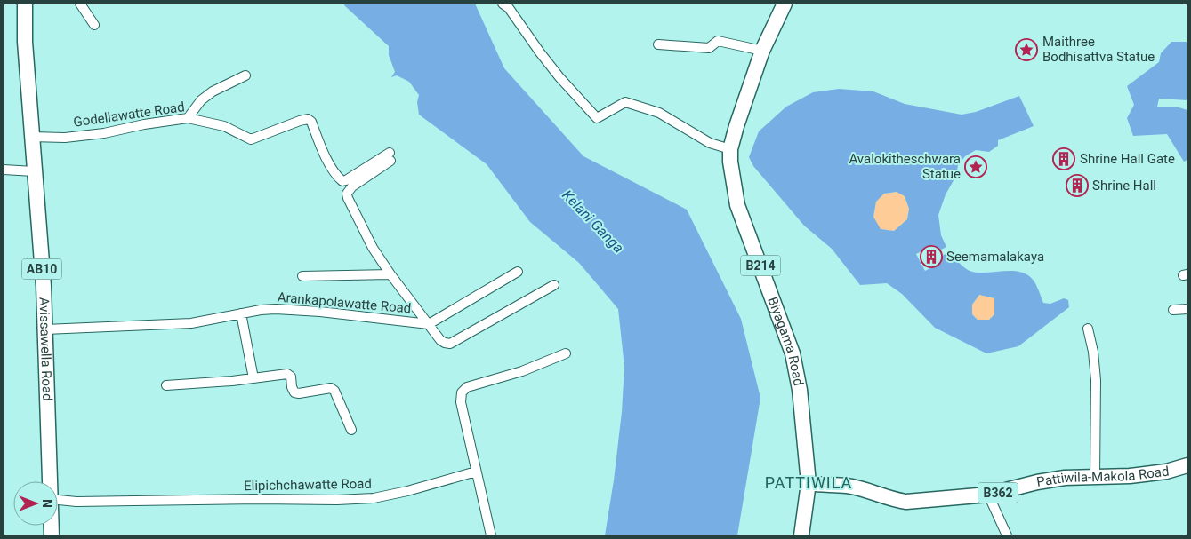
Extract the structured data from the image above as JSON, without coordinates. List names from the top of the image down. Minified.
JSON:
{"streets":{"main road":["B214","AB10","Biyagama Road","Avissawella Road","Pattiwila-Makola Road","B362"],"street":["Godellawatte Road","Arankapolawatte Road","Elipichchawatte Road"]},"crossings":[["Godellawatte Road","Avissawella Road"],["Arankapolawatte Road","Avissawella Road"],["Biyagama Road","Pattiwila-Makola Road"]],"districts":["PATTIWILA"],"water":["Kelani Ganga"],"places":{"place":["Maithree Bodhisattva Statue","Avalokitheschwara Statue"],"building":["Shrine Hall Gate","Shrine Hall","Seemamalakaya"]},"north":"right"}
